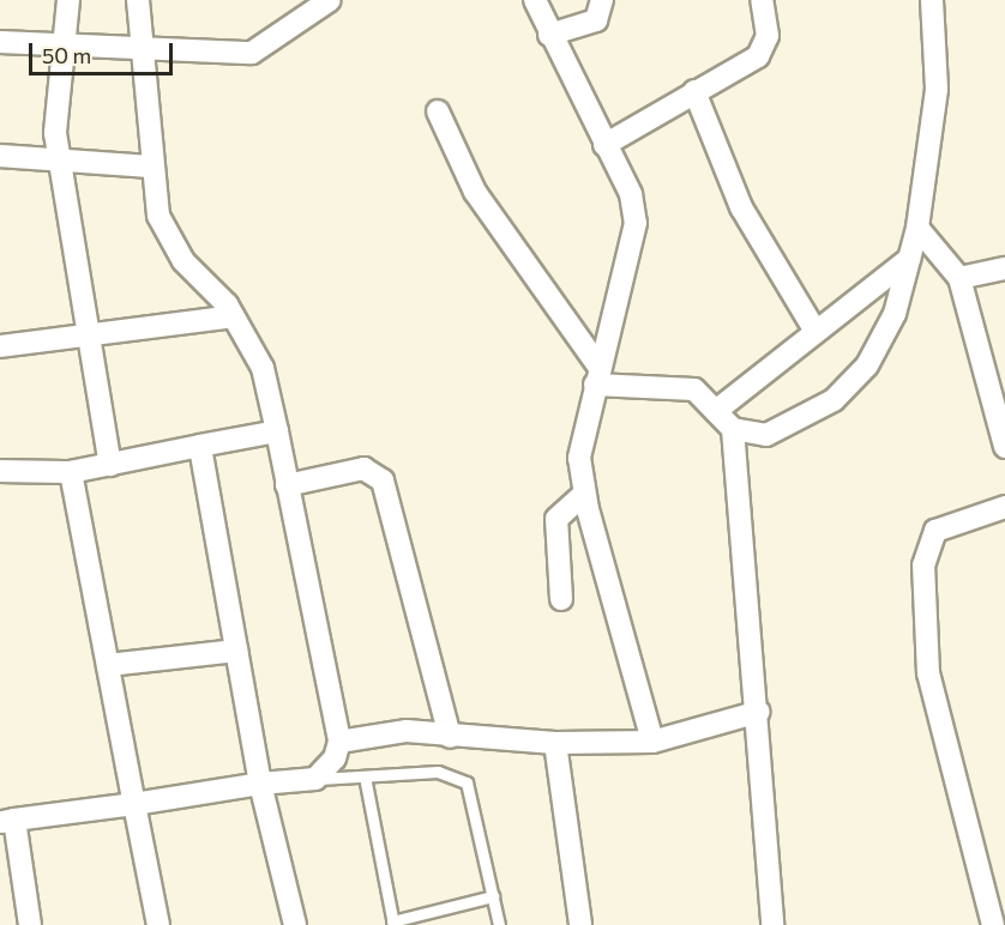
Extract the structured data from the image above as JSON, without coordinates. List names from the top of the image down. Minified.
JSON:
{"scale_bar":"50 m"}
